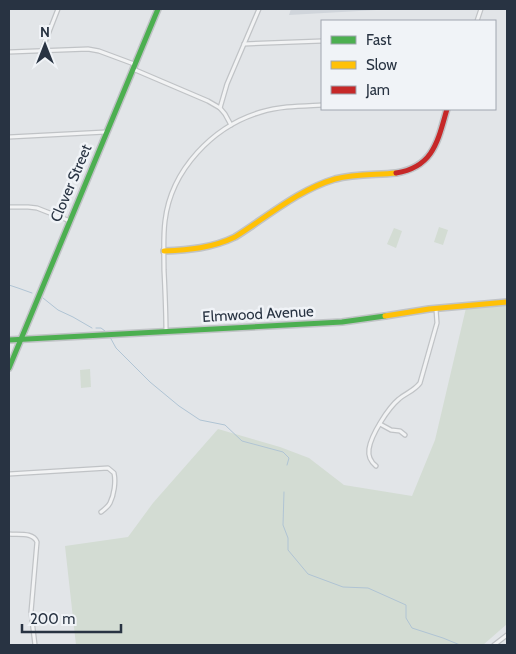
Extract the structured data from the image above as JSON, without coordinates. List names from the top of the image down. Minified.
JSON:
{"streets":{"main road":["Clover Street","Elmwood Avenue"]},"crossings":[["Clover Street","Elmwood Avenue"]],"legend":["Fast","Slow","Jam"],"scale_bar":"200 m","north":"top"}
